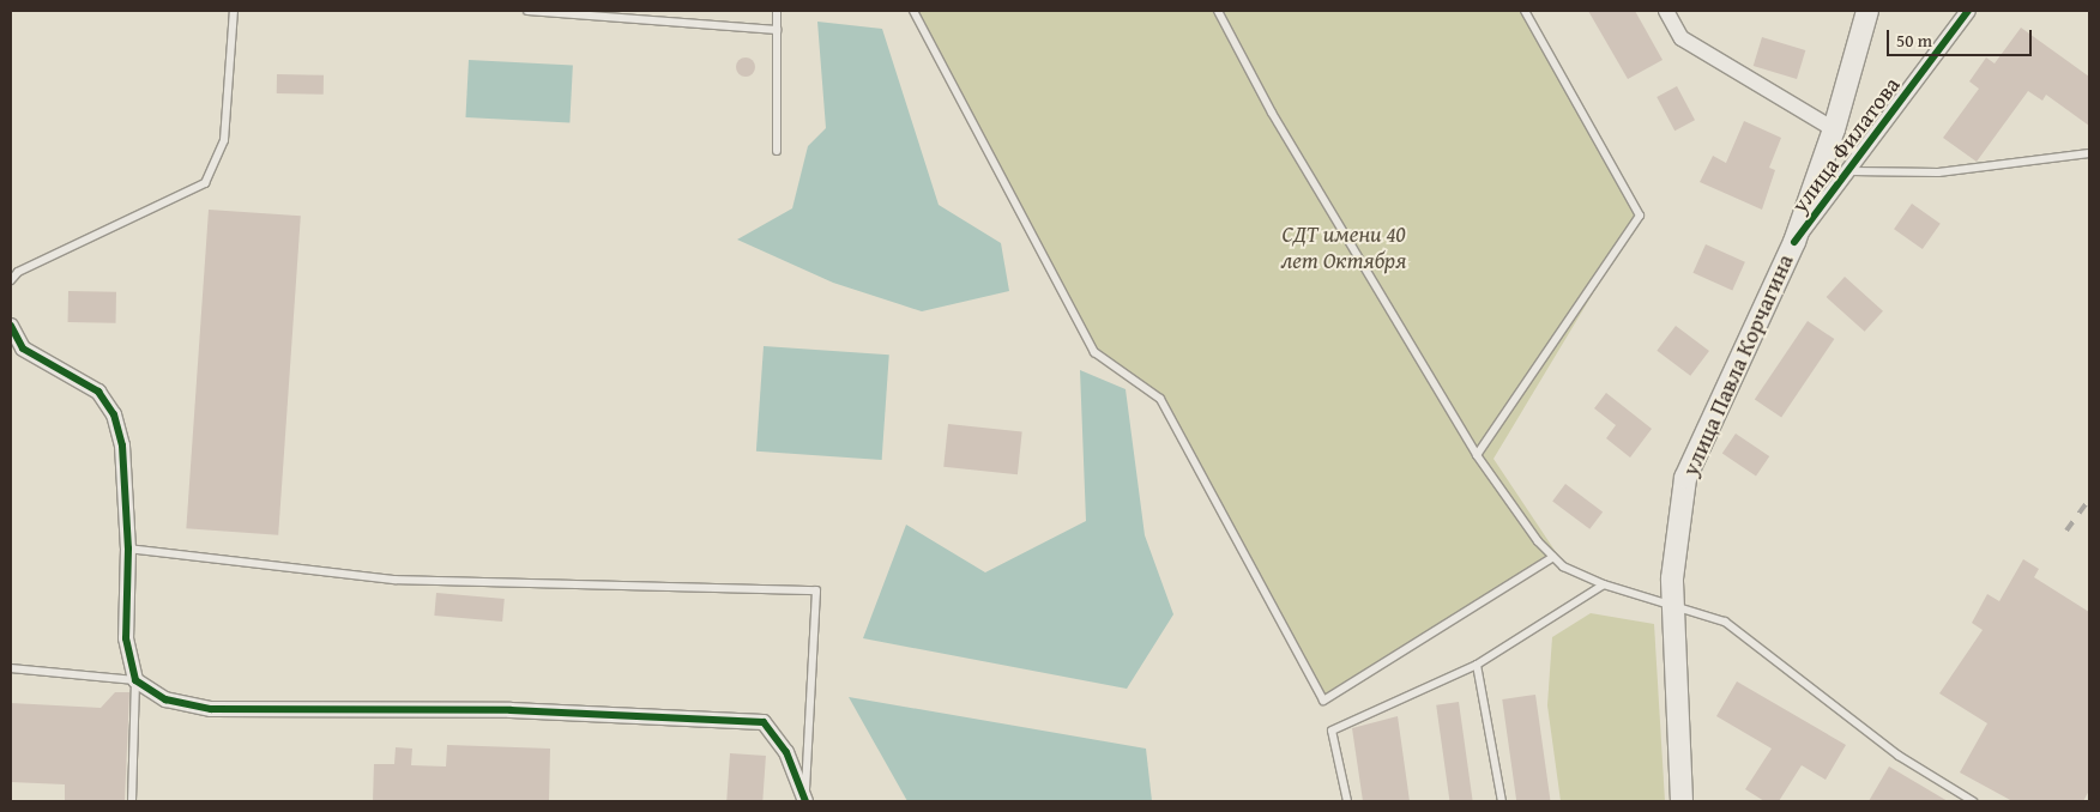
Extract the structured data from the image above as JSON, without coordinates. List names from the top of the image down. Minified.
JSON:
{"streets":{"main road":["улица Павла Корчагина"],"street":["улица Филатова"]},"crossings":[["улица Филатова","улица Павла Корчагина"]],"parks":["СДТ имени 40 лет Октября"],"scale_bar":"50 m"}
